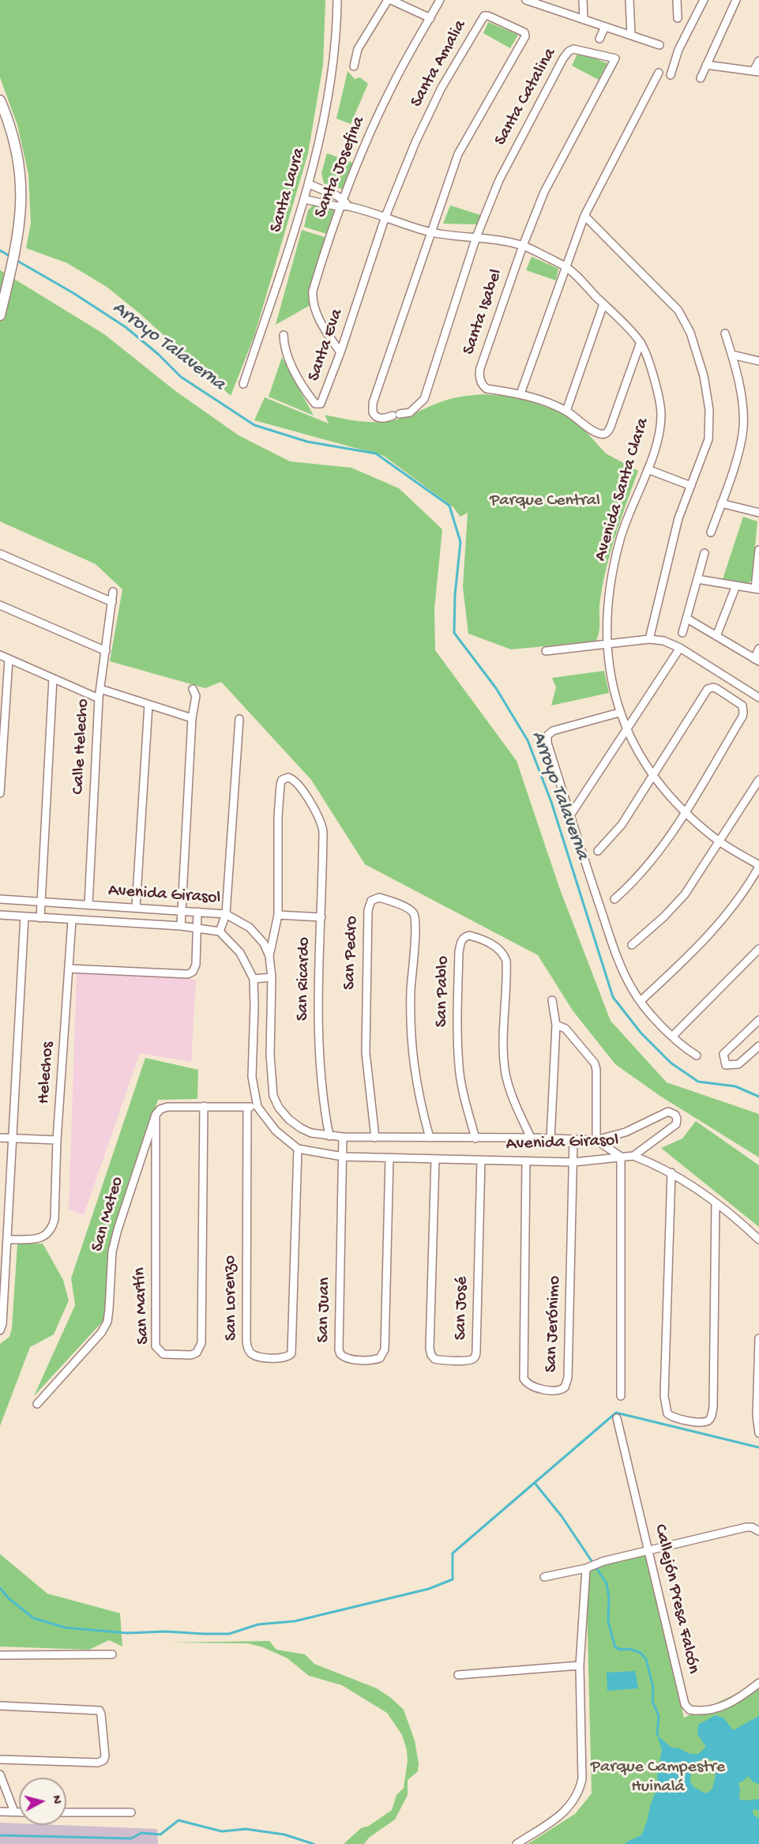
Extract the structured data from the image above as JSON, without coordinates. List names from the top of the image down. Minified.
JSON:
{"streets":{"street":["Santa Amalia","Santa Catalina","Santa Josefina","Santa Laura","Santa Isabel","Santa Eva","Avenida Santa Clara","Calle Helecho","Avenida Girasol","San Pedro","San Ricardo","San Pablo","Helechos","San Mateo","San Lorenzo","San Martín","San José","San Juan","San Jerónimo","Callejón Presa Falcón"]},"crossings":[["Santa Amalia","Santa Eva"],["Santa Amalia","Avenida Santa Clara"],["Santa Catalina","Santa Isabel"],["Santa Catalina","Avenida Santa Clara"],["Santa Josefina","Santa Eva"],["Santa Josefina","Avenida Santa Clara"],["Santa Laura","Avenida Santa Clara"],["Santa Isabel","Avenida Santa Clara"],["Santa Eva","Avenida Santa Clara"],["Calle Helecho","Avenida Girasol"],["Avenida Girasol","San Pedro"],["Avenida Girasol","San Ricardo"],["Avenida Girasol","San Pablo"],["Avenida Girasol","Helechos"],["Avenida Girasol","San Lorenzo"],["Avenida Girasol","San José"],["Avenida Girasol","San Juan"],["Avenida Girasol","San Jerónimo"],["San Mateo","San Martín"]],"water":["Arroyo Talaverna"],"parks":["Parque Central","Parque Campestre Huinalá"],"north":"right"}
